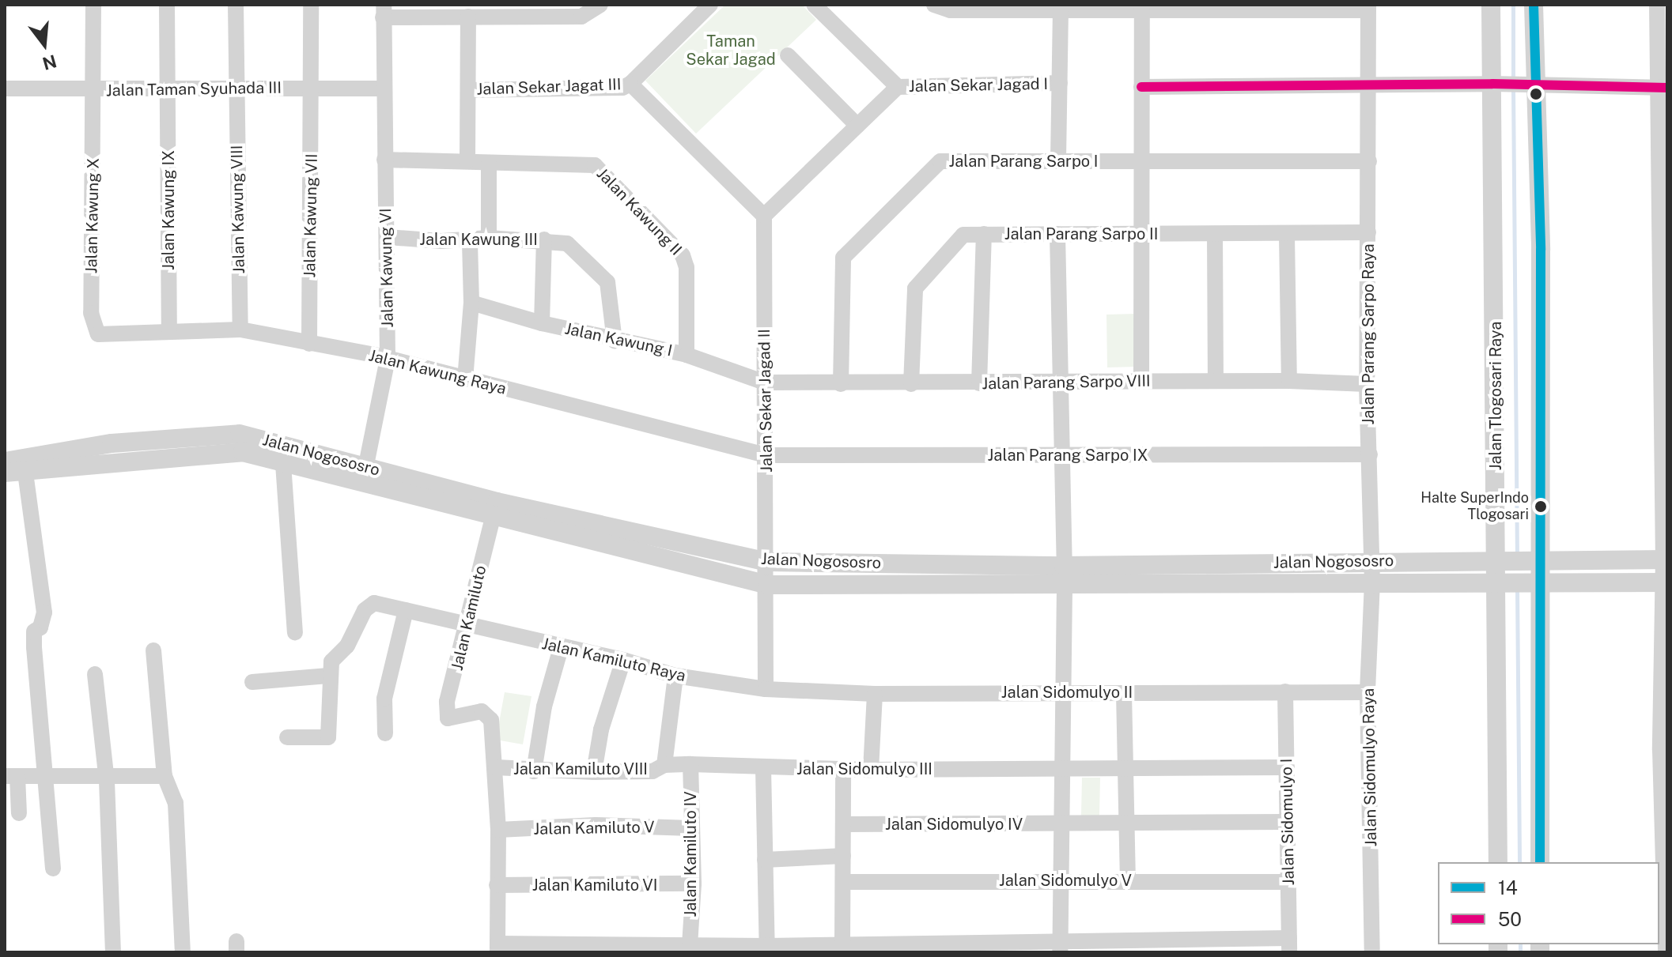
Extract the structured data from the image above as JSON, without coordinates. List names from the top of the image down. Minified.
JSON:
{"streets":{"street":["Jalan Sekar Jagad I","Jalan Sekar Jagat III","Jalan Taman Syuhada III","Jalan Parang Sarpo I","Jalan Kawung VIII","Jalan Kawung IX","Jalan Kawung II","Jalan Kawung X","Jalan Kawung VII","Jalan Parang Sarpo II","Jalan Kawung III","Jalan Kawung VI","Jalan Parang Sarpo Raya","Jalan Kawung I","Jalan Kawung Raya","Jalan Parang Sarpo VIII","Jalan Tlogosari Raya","Jalan Sekar Jagad II","Jalan Nogososro","Jalan Parang Sarpo IX","Jalan Kamiluto","Jalan Kamiluto Raya","Jalan Sidomulyo II","Jalan Sidomulyo Raya","Jalan Kamiluto VIII","Jalan Sidomulyo III","Jalan Sidomulyo I","Jalan Sidomulyo IV","Jalan Kamiluto V","Jalan Kamiluto IV","Jalan Sidomulyo V","Jalan Kamiluto VI"]},"crossings":[["Jalan Taman Syuhada III","Jalan Kawung VIII"],["Jalan Taman Syuhada III","Jalan Kawung IX"],["Jalan Taman Syuhada III","Jalan Kawung X"],["Jalan Taman Syuhada III","Jalan Kawung VII"],["Jalan Taman Syuhada III","Jalan Kawung VI"],["Jalan Parang Sarpo I","Jalan Parang Sarpo Raya"],["Jalan Parang Sarpo I","Jalan Parang Sarpo VIII"],["Jalan Kawung VIII","Jalan Kawung Raya"],["Jalan Kawung IX","Jalan Kawung Raya"],["Jalan Kawung II","Jalan Kawung VI"],["Jalan Kawung II","Jalan Kawung I"],["Jalan Kawung X","Jalan Kawung Raya"],["Jalan Kawung VII","Jalan Kawung Raya"],["Jalan Parang Sarpo II","Jalan Parang Sarpo Raya"],["Jalan Parang Sarpo II","Jalan Parang Sarpo VIII"],["Jalan Kawung III","Jalan Kawung VI"],["Jalan Kawung III","Jalan Kawung I"],["Jalan Kawung VI","Jalan Kawung Raya"],["Jalan Kawung VI","Jalan Nogososro"],["Jalan Parang Sarpo Raya","Jalan Parang Sarpo VIII"],["Jalan Parang Sarpo Raya","Jalan Nogososro"],["Jalan Parang Sarpo Raya","Jalan Parang Sarpo IX"],["Jalan Parang Sarpo Raya","Jalan Sidomulyo Raya"],["Jalan Kawung I","Jalan Parang Sarpo VIII"],["Jalan Kawung I","Jalan Sekar Jagad II"],["Jalan Kawung Raya","Jalan Sekar Jagad II"],["Jalan Kawung Raya","Jalan Parang Sarpo IX"],["Jalan Parang Sarpo VIII","Jalan Sekar Jagad II"],["Jalan Tlogosari Raya","Jalan Nogososro"],["Jalan Sekar Jagad II","Jalan Nogososro"],["Jalan Sekar Jagad II","Jalan Parang Sarpo IX"],["Jalan Nogososro","Jalan Kamiluto"],["Jalan Nogososro","Jalan Sidomulyo Raya"],["Jalan Kamiluto","Jalan Kamiluto Raya"],["Jalan Kamiluto","Jalan Kamiluto VIII"],["Jalan Kamiluto Raya","Jalan Sidomulyo II"],["Jalan Sidomulyo II","Jalan Sidomulyo Raya"],["Jalan Sidomulyo II","Jalan Sidomulyo I"],["Jalan Kamiluto VIII","Jalan Sidomulyo III"],["Jalan Sidomulyo III","Jalan Kamiluto IV"],["Jalan Sidomulyo I","Jalan Sidomulyo V"],["Jalan Kamiluto V","Jalan Kamiluto IV"],["Jalan Kamiluto IV","Jalan Kamiluto VI"]],"parks":["Taman Sekar Jagad"],"places":["Halte SuperIndo Tlogosari"],"lines":["transit line 14","transit line 50"],"legend":["14","50"],"north":"bottom"}
